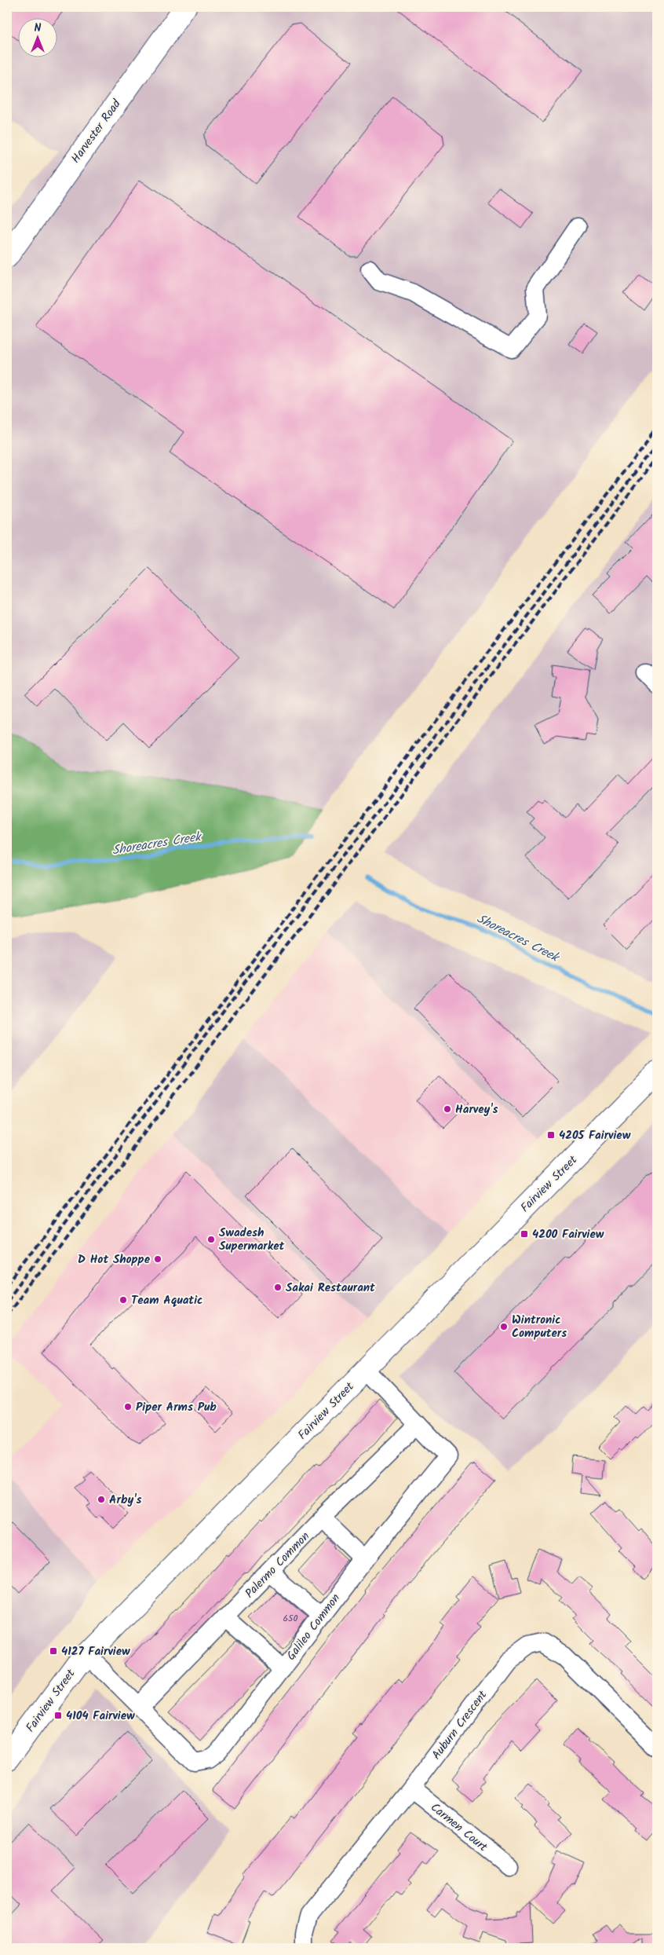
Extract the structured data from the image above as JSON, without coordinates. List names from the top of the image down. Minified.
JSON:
{"streets":{"main road":["Harvester Road","Fairview Street"],"street":["Palermo Common","Galileo Common","Auburn Crescent","Carmen Court"]},"crossings":[["Fairview Street","Galileo Common"],["Palermo Common","Galileo Common"],["Auburn Crescent","Carmen Court"]],"water":["Shoreacres Creek"],"places":{"other":["Harvey's","Swadesh Supermarket","D Hot Shoppe","Sakai Restaurant","Team Aquatic","Wintronic Computers","Piper Arms Pub","Arby's"],"transit":["4205 Fairview","4200 Fairview","4127 Fairview","4104 Fairview"]},"house_numbers":["650"],"north":"top"}
